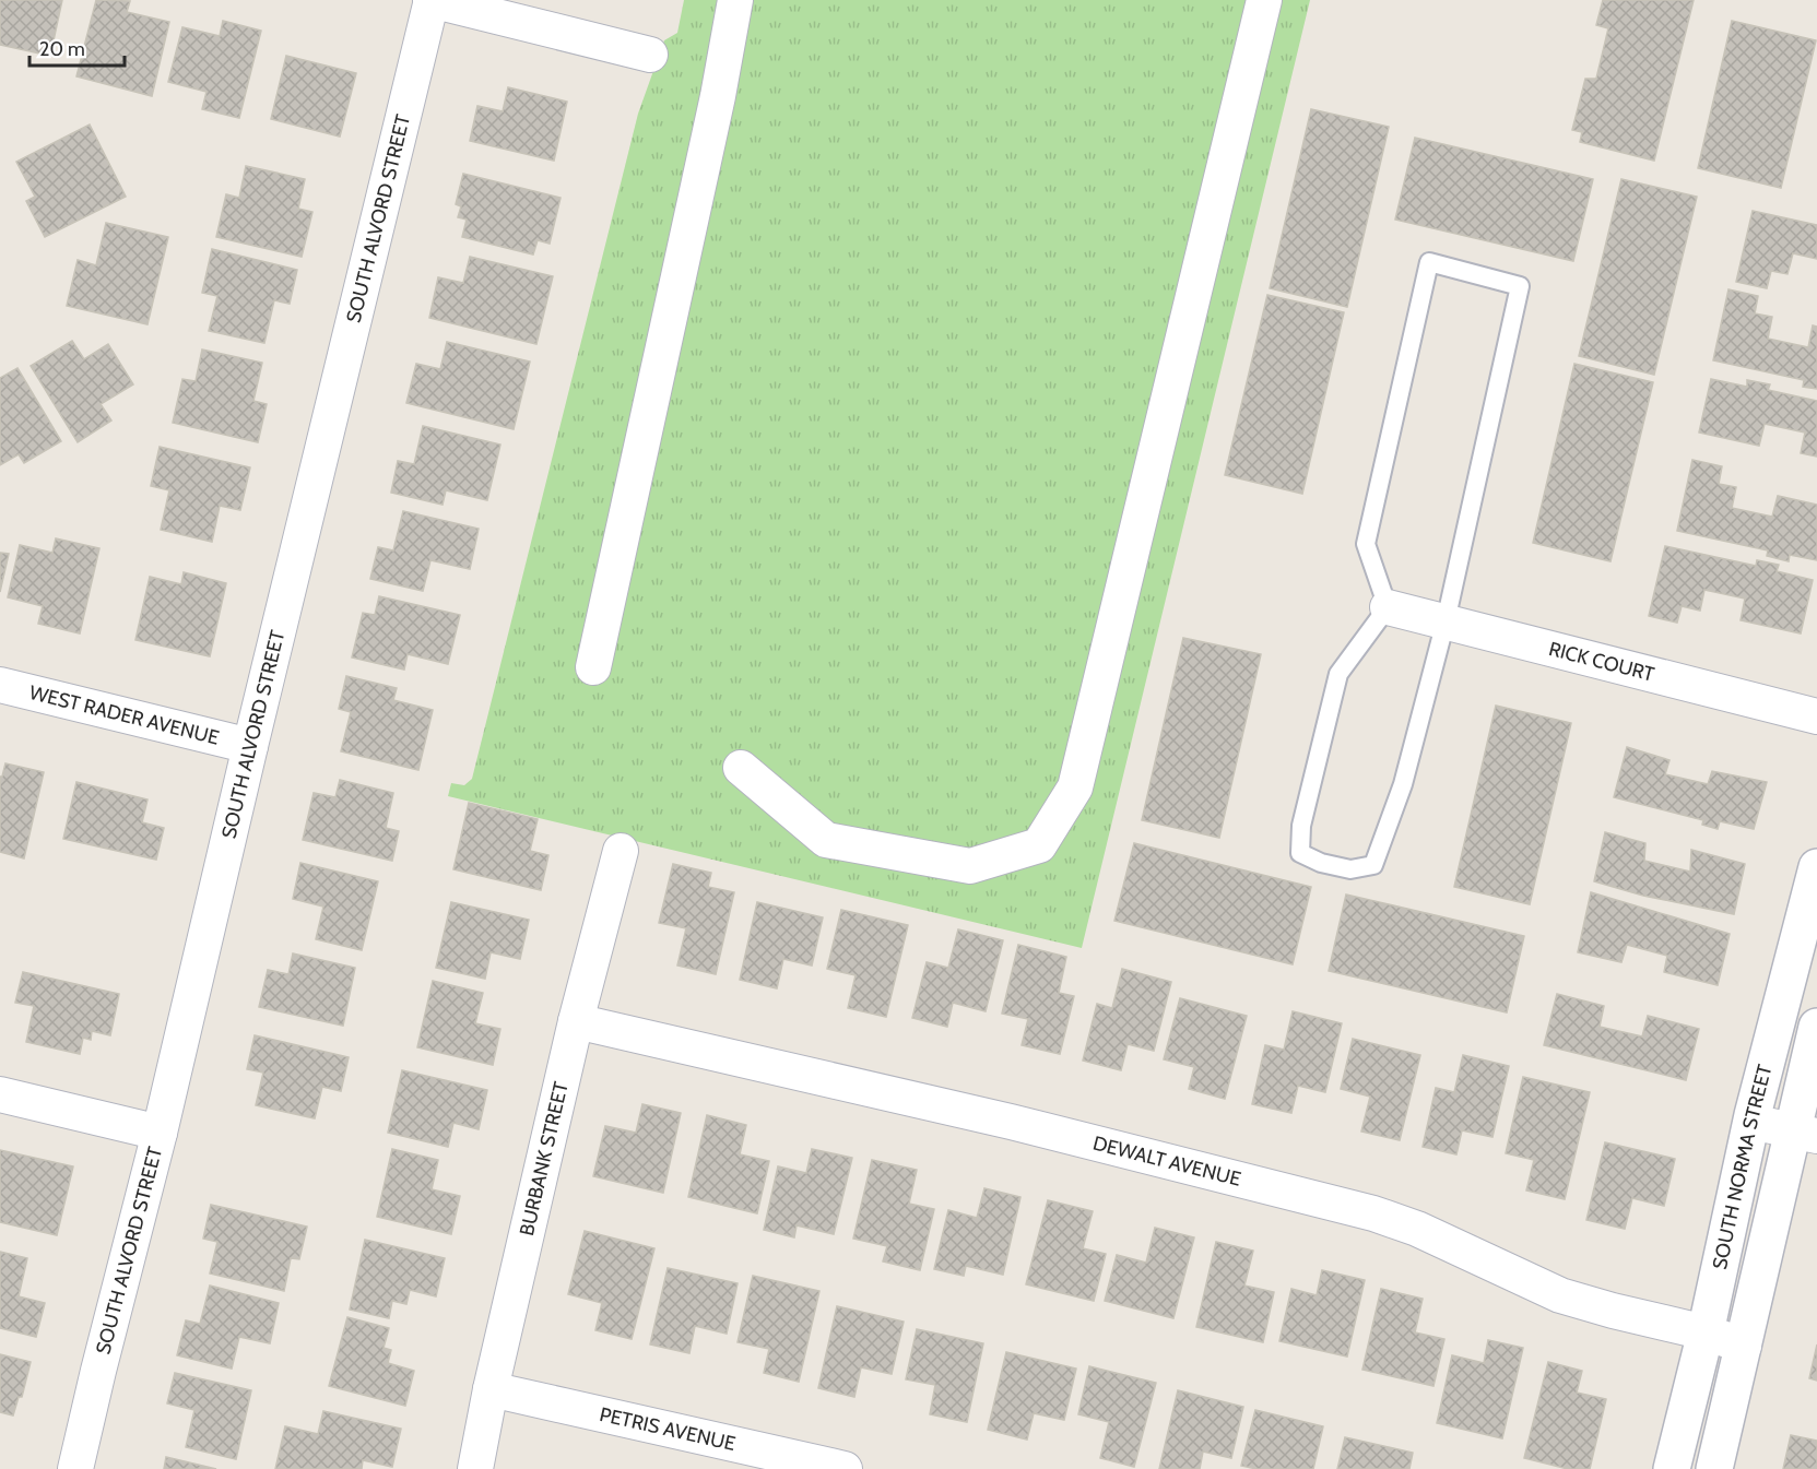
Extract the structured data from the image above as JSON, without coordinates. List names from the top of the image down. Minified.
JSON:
{"streets":{"street":["SOUTH ALVORD STREET","RICK COURT","WEST RADER AVENUE","BURBANK STREET","DEWALT AVENUE","SOUTH NORMA STREET","PETRIS AVENUE"]},"crossings":[["SOUTH ALVORD STREET","WEST RADER AVENUE"],["BURBANK STREET","DEWALT AVENUE"],["BURBANK STREET","PETRIS AVENUE"],["DEWALT AVENUE","SOUTH NORMA STREET"]],"scale_bar":"20 m"}
